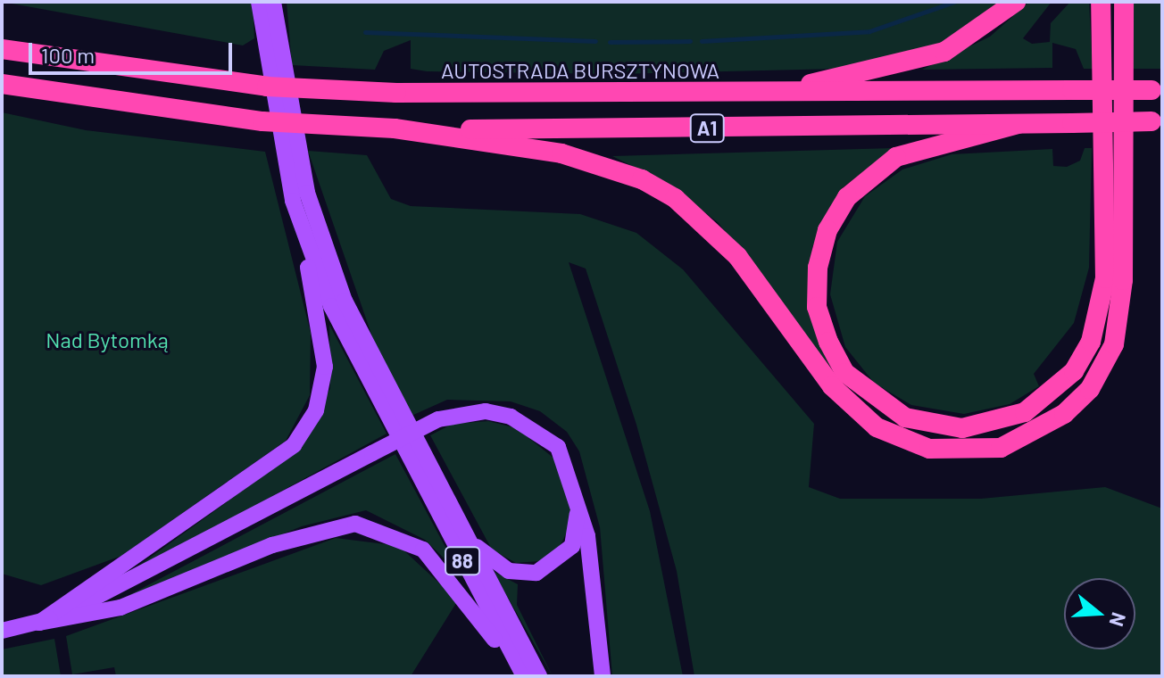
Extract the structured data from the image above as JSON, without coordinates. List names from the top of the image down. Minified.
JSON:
{"streets":{"highway":["AUTOSTRADA BURSZTYNOWA","A1"],"main road":["88"]},"parks":["Nad Bytomką"],"scale_bar":"100 m","north":"right"}
